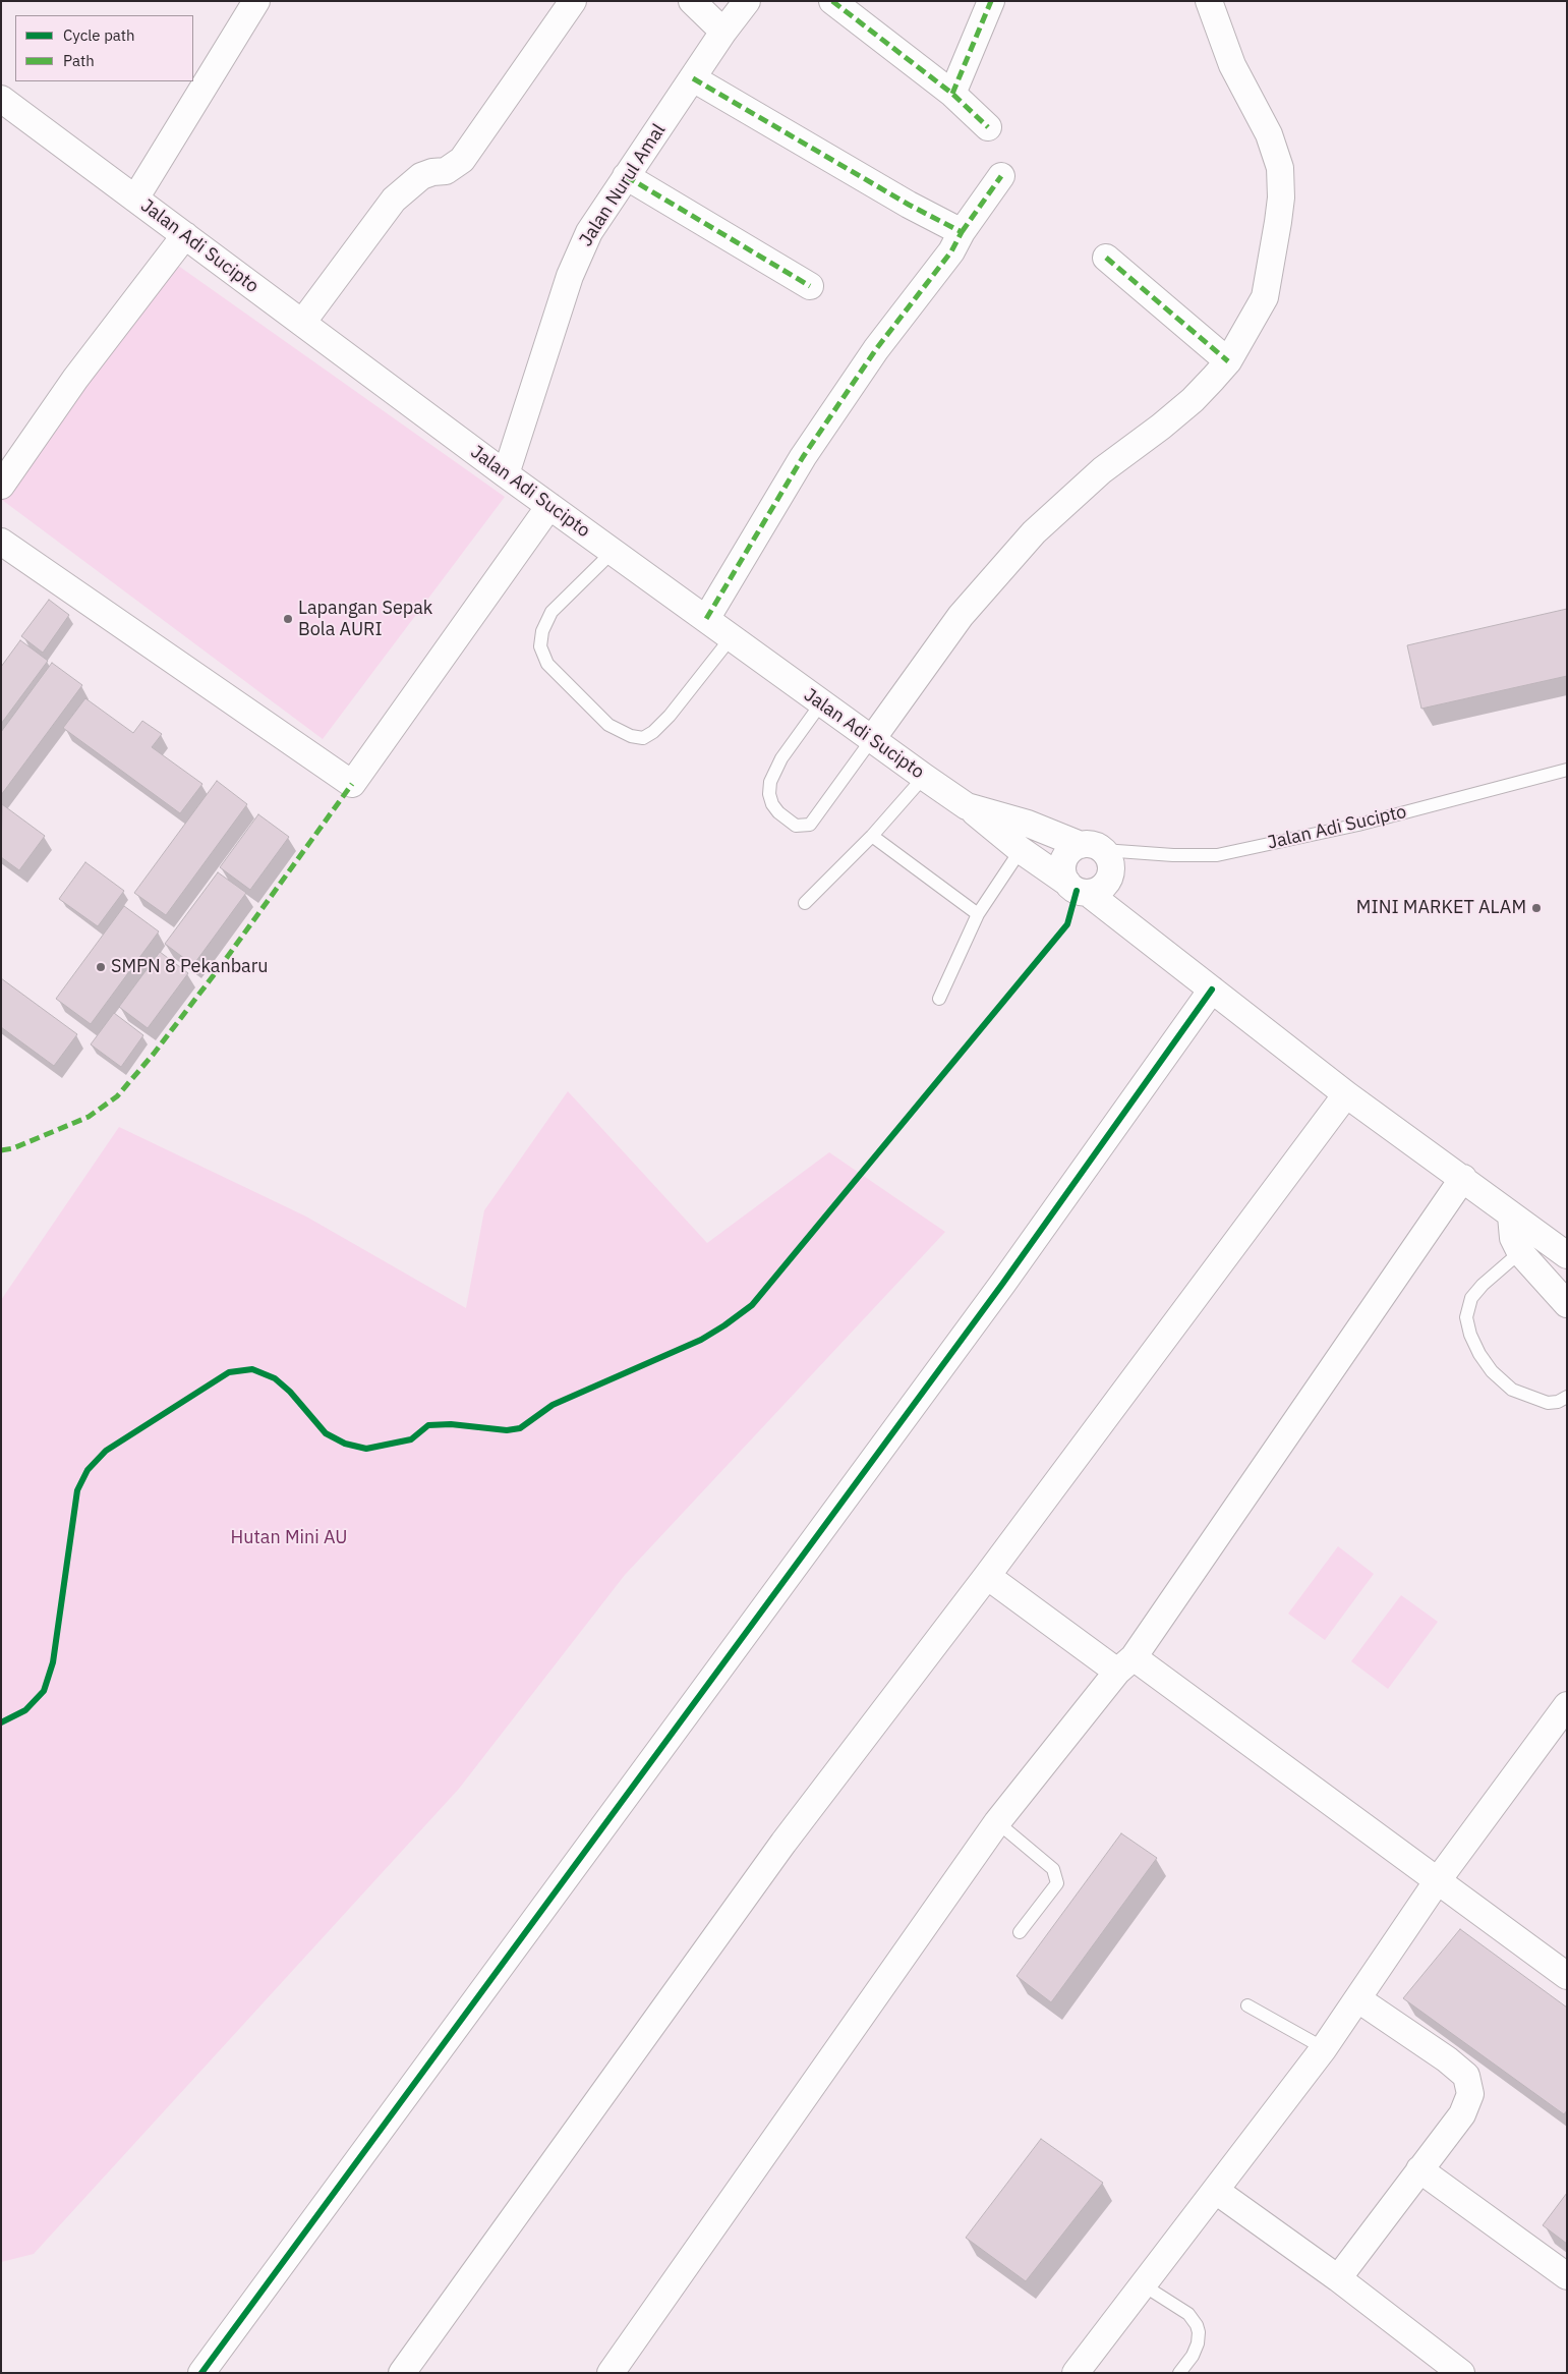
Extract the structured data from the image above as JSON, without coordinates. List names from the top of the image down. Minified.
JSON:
{"streets":{"street":["Jalan Nurul Amal","Jalan Adi Sucipto"]},"crossings":[["Jalan Nurul Amal","Jalan Adi Sucipto"]],"parks":["Hutan Mini AU"],"places":["Lapangan Sepak Bola AURI","MINI MARKET ALAM","SMPN 8 Pekanbaru"],"legend":["Cycle path","Path"]}
